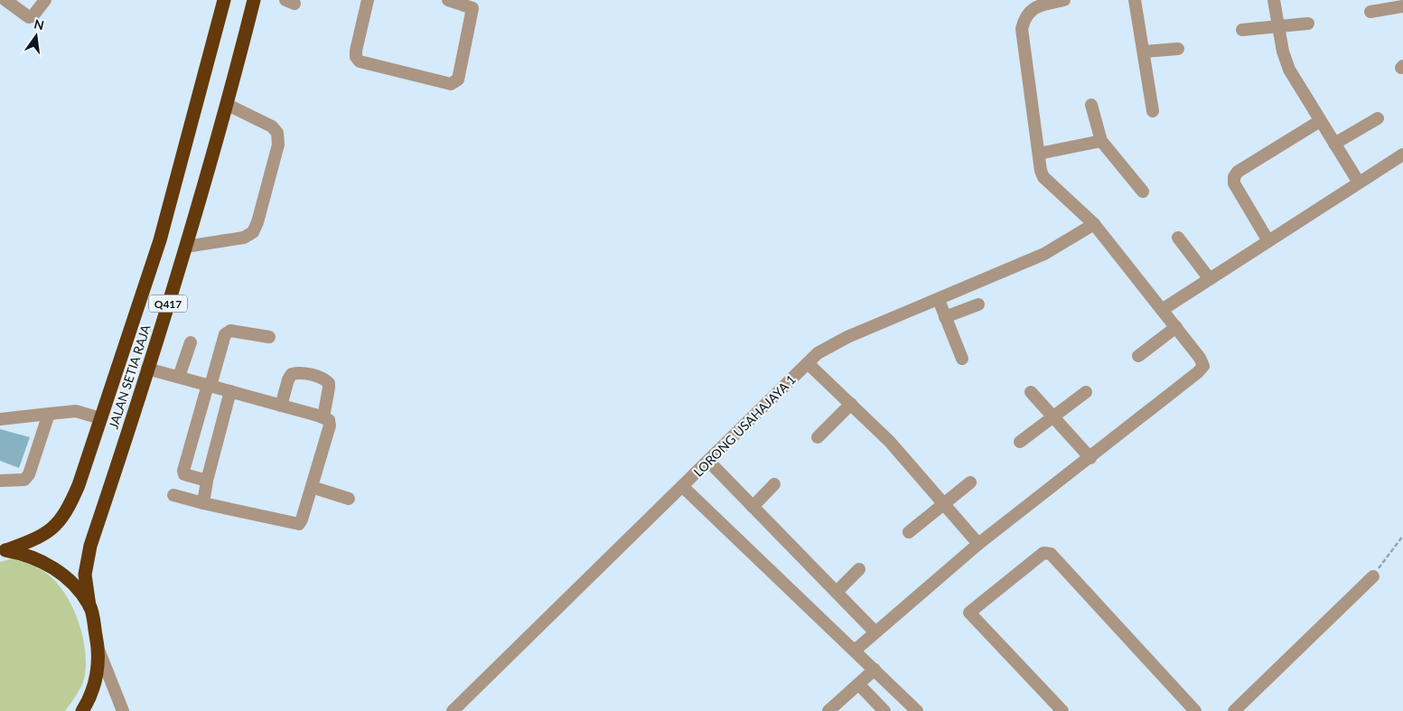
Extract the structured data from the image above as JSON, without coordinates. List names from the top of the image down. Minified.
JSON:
{"streets":{"highway":["Q417","JALAN SETIA RAJA"],"street":["LORONG USAHAJAYA 1"]},"north":"top"}
